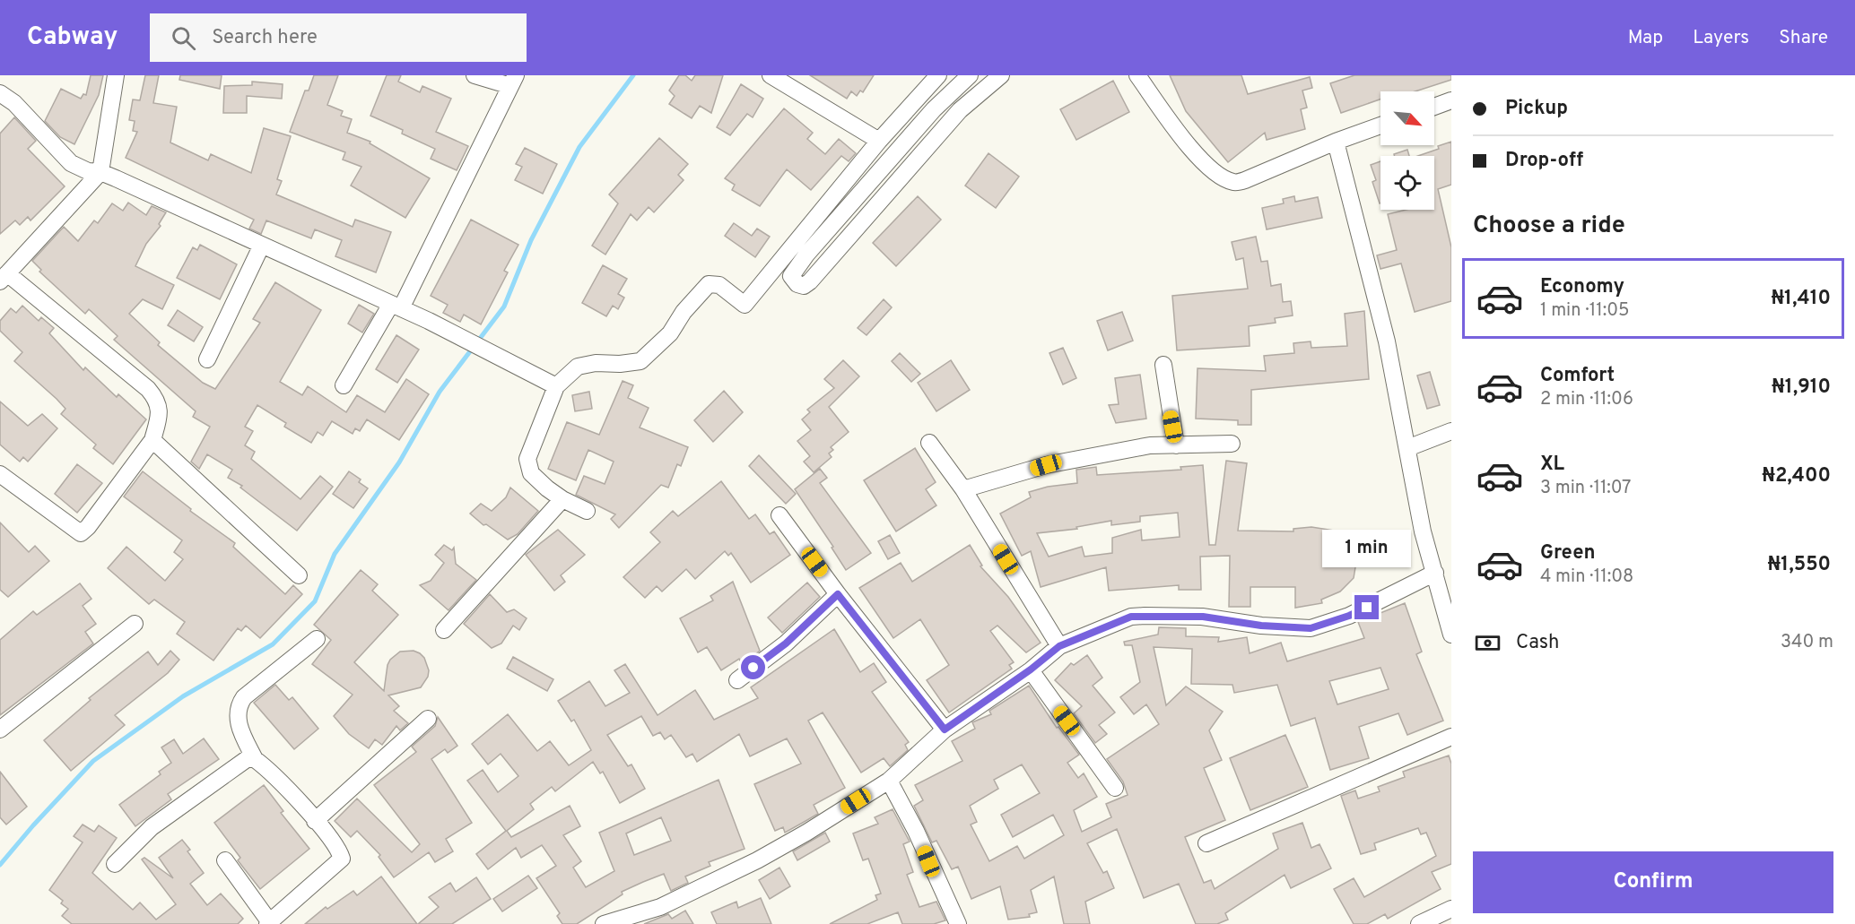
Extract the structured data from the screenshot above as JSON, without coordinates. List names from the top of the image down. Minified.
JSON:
{"north":"bottom right","page":{"header":"Cabway","search":"Search here","nav":["Map","Layers","Share"],"banner":["Pickup","Drop-off"],"heading":"Choose a ride","list":[{"name":"Economy","note":"1 min · 11:05","value":"₦1,410"},{"name":"Comfort","note":"2 min · 11:06","value":"₦1,910"},{"name":"XL","note":"3 min · 11:07","value":"₦2,400"},{"name":"Green","note":"4 min · 11:08","value":"₦1,550"}],"bubble":"1 min","pay":["Cash","340 m"],"buttons":"Confirm"}}
